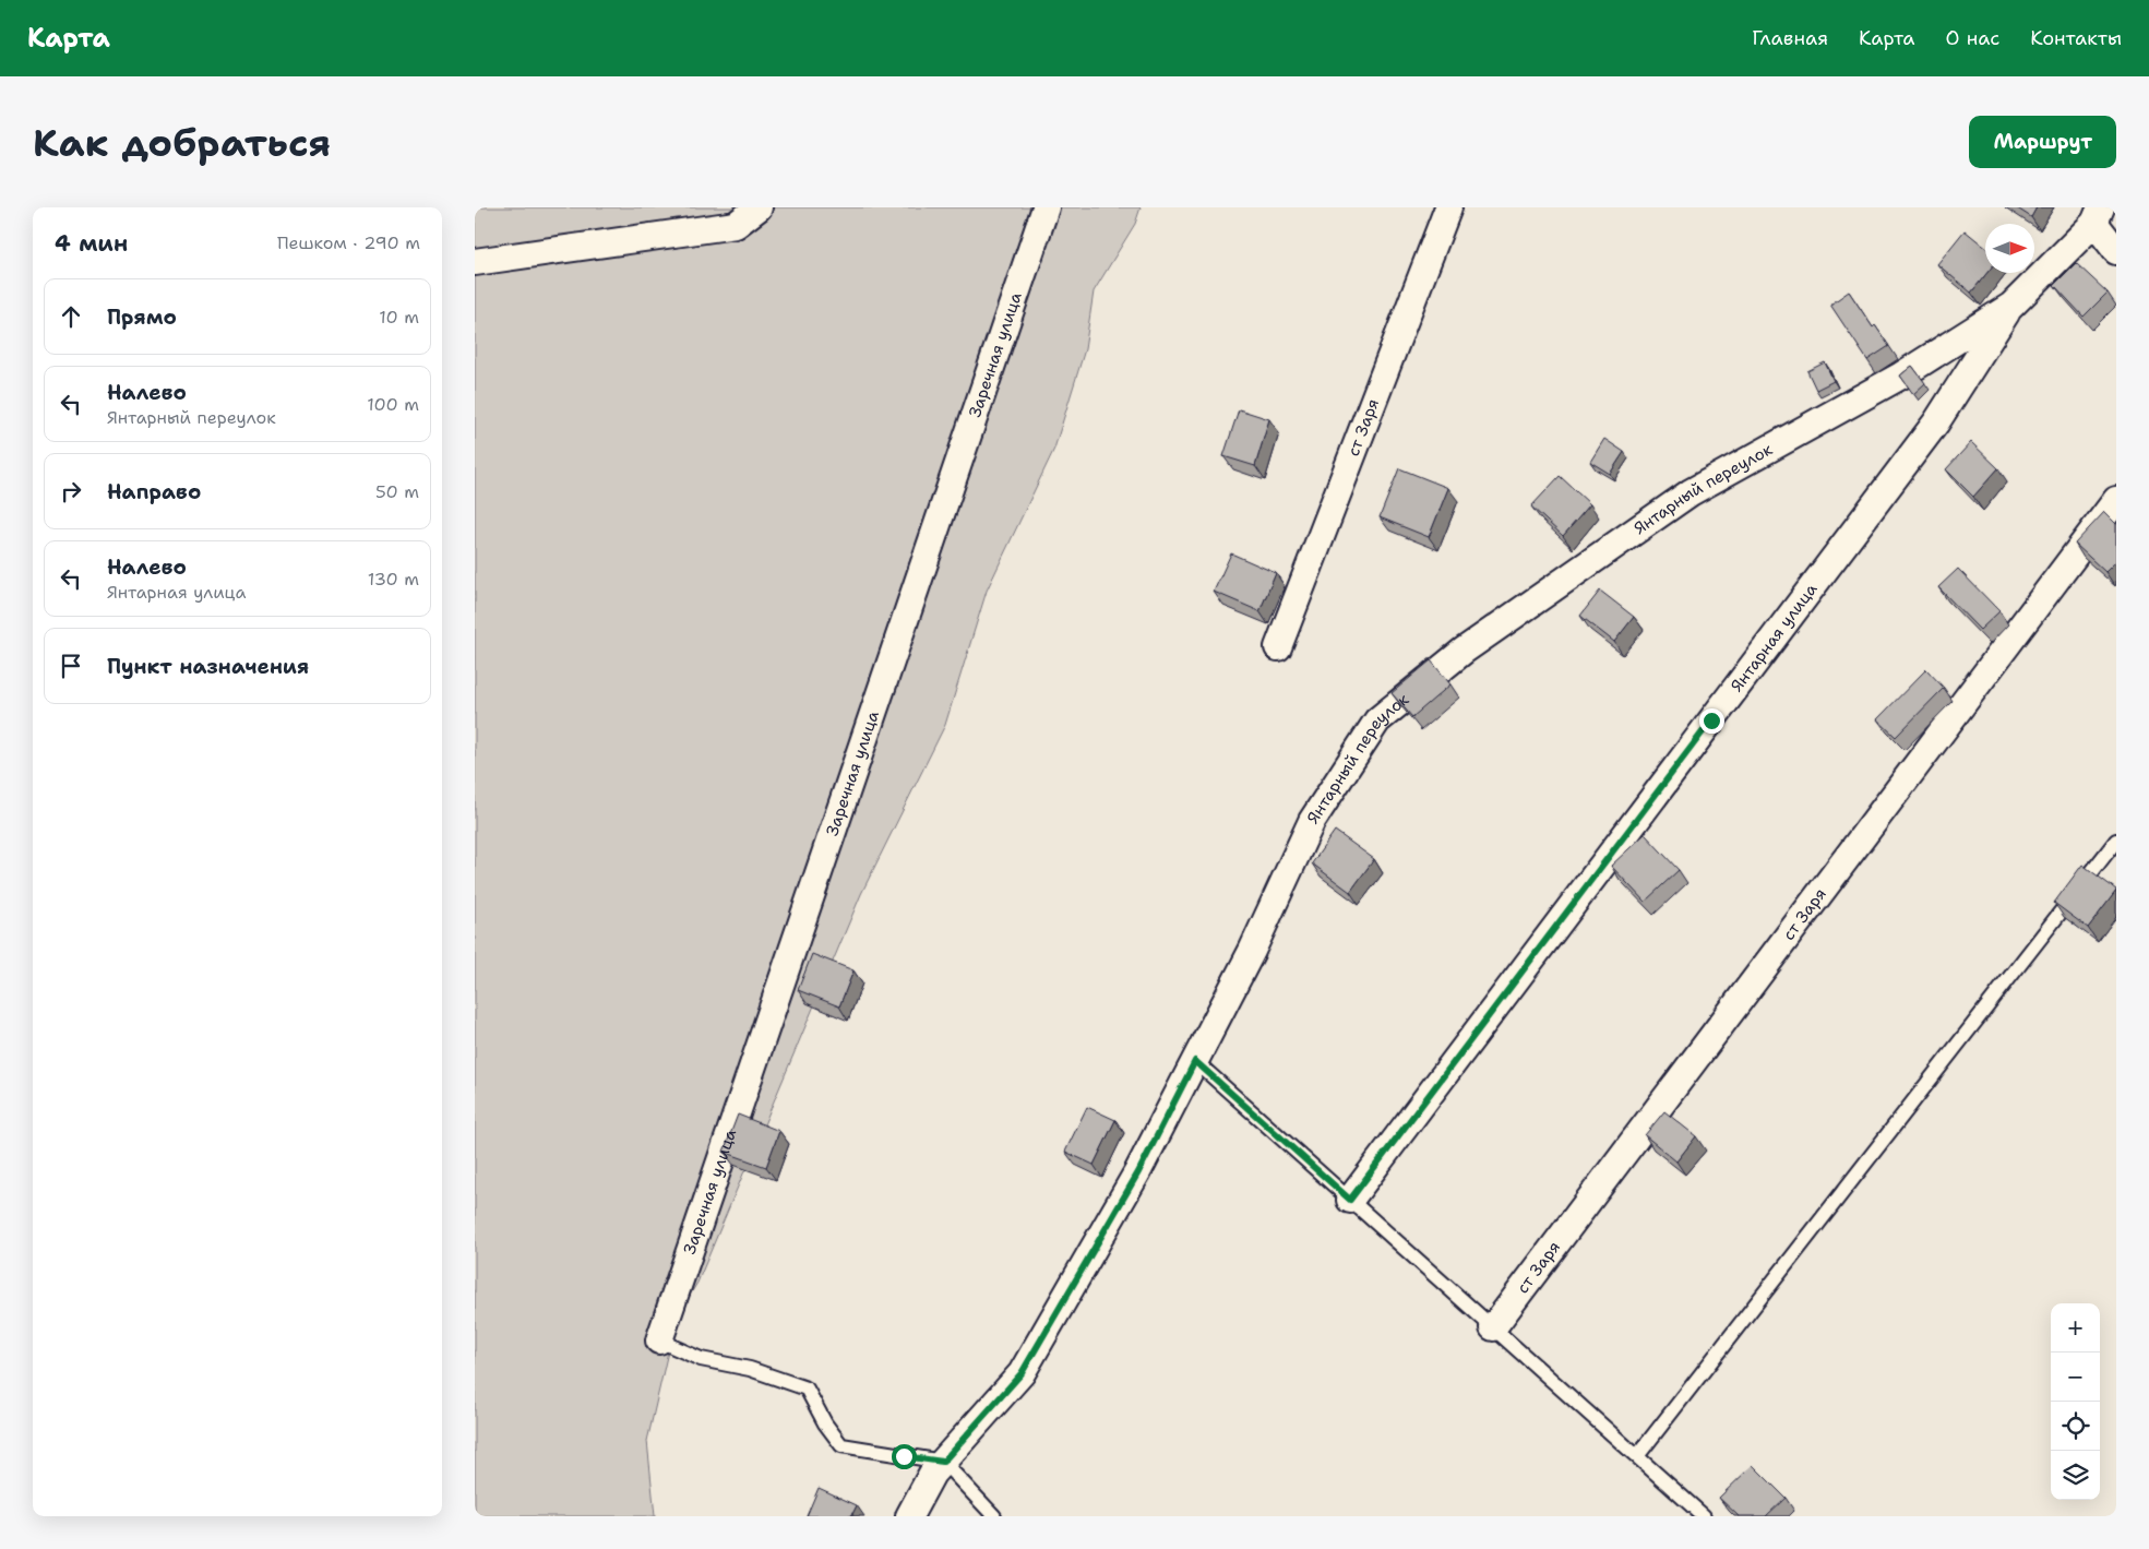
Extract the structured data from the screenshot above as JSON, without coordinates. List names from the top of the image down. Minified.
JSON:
{"streets":{"street":["Заречная улица","ст Заря","Янтарный переулок","Янтарная улица"]},"crossings":[["Янтарный переулок","Янтарная улица"]],"north":"right","page":{"header":"Карта","nav":["Главная","Карта","О нас","Контакты"],"buttons":"Маршрут","title":"Как добраться","heading":["4 мин","Пешком · 290 m"],"list":[["Прямо","10 m"],["Налево","Янтарный переулок","100 m"],["Направо","50 m"],["Налево","Янтарная улица","130 m"],"Пункт назначения"],"map_buttons":["+","−"]}}
